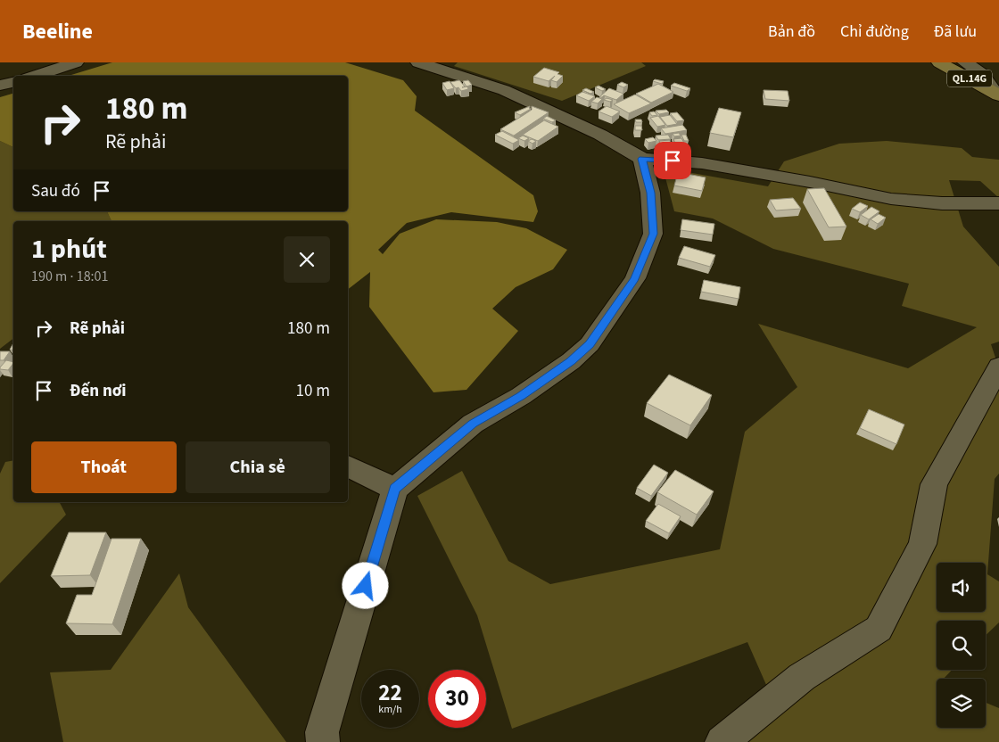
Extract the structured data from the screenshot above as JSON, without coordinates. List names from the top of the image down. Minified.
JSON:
{"streets":{"main road":["QL.14G"]},"page":{"header":"Beeline","nav":["Bản đồ","Chỉ đường","Đã lưu"],"turn":["180 m","Rẽ phải"],"then":"Sau đó","heading":["1 phút","190 m · 18:01"],"list":[{"name":"Rẽ phải","value":"180 m"},{"name":"Đến nơi","value":"10 m"}],"buttons":["Thoát","Chia sẻ"],"speed":"22 km/h","limit":"30"}}
